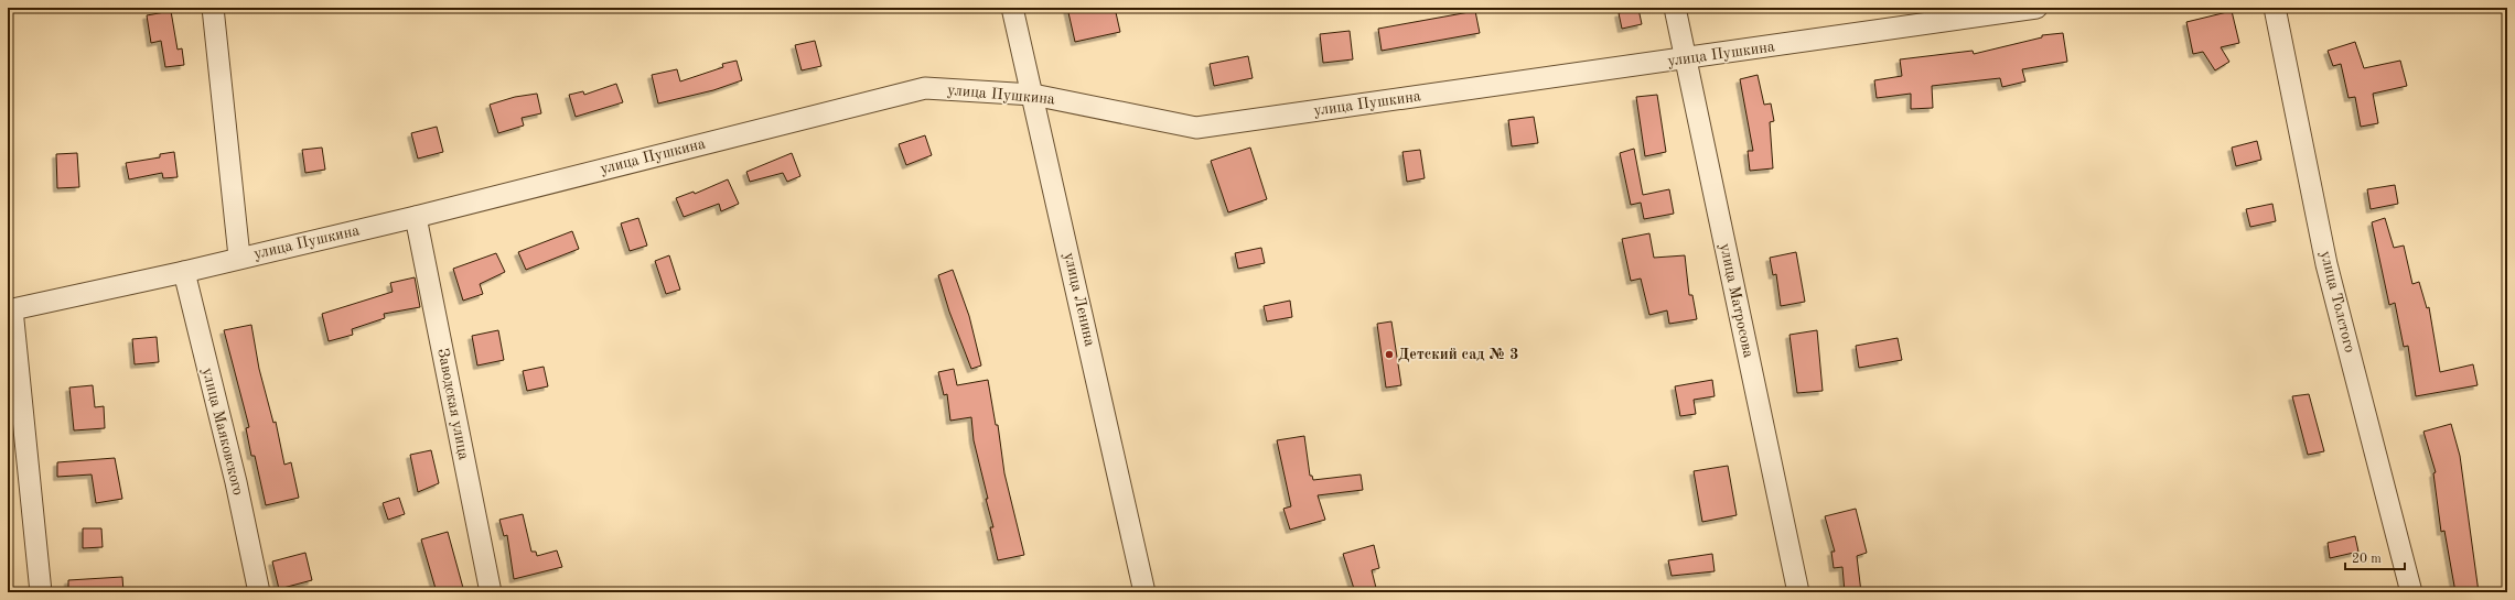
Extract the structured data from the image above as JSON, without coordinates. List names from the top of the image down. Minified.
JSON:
{"streets":{"street":["улица Пушкина","улица Ленина","улица Матросова","улица Толстого","Заводская улица","улица Маяковского"]},"crossings":[["улица Пушкина","улица Ленина"],["улица Пушкина","улица Матросова"],["улица Пушкина","Заводская улица"],["улица Пушкина","улица Маяковского"]],"places":["Детский сад № 3"],"scale_bar":"20 m"}
